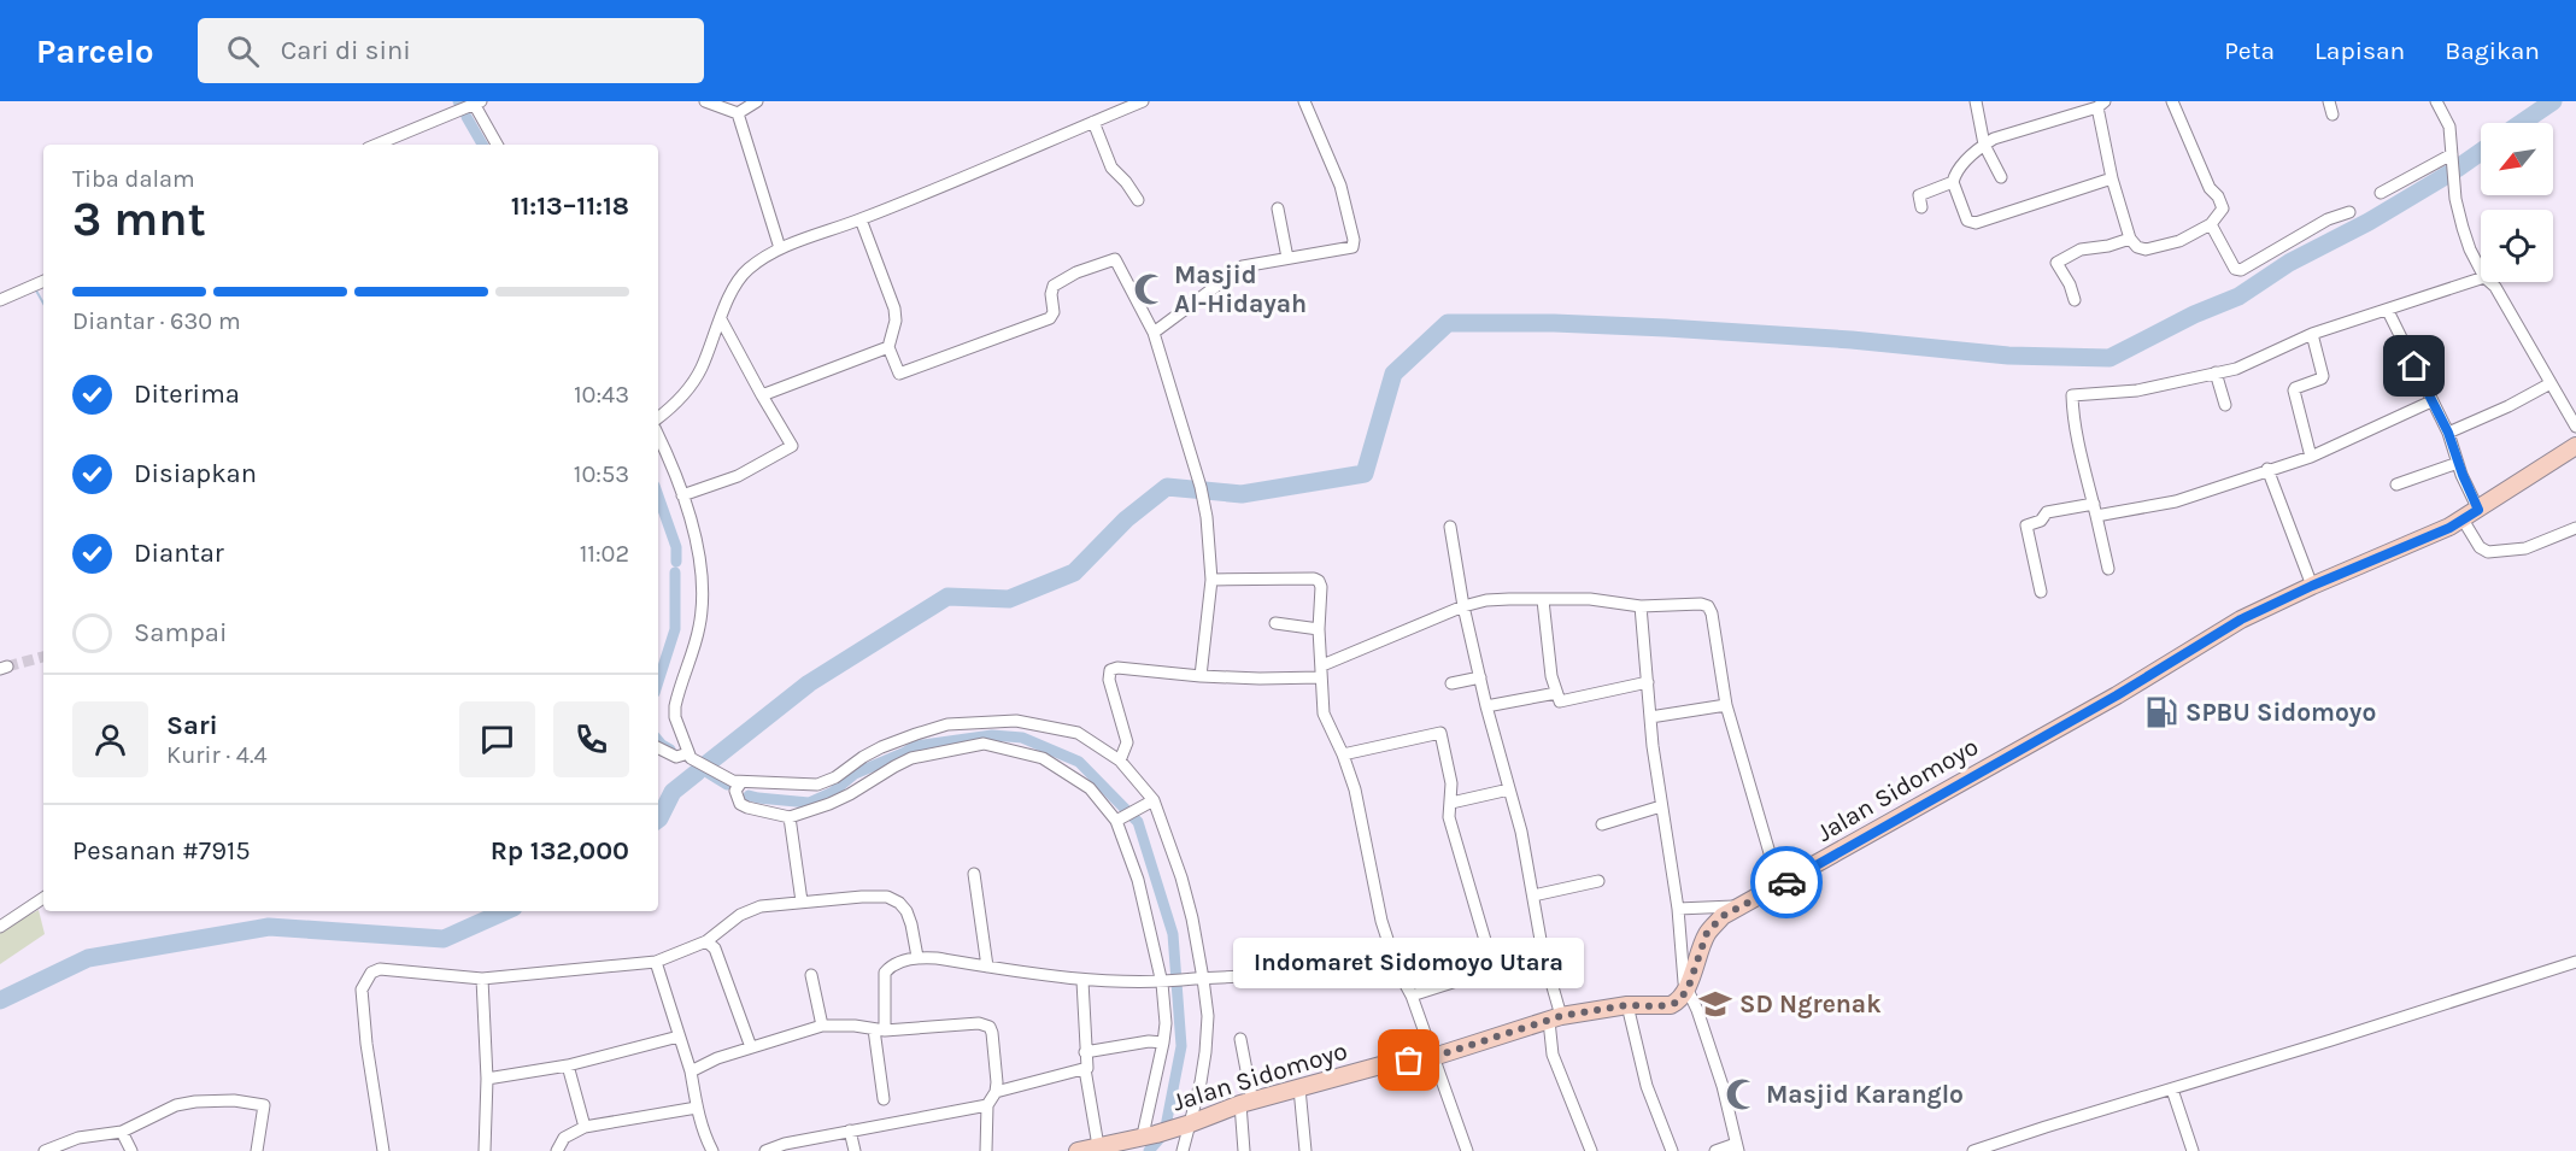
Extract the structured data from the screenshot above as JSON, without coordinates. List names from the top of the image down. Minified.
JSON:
{"streets":{"main road":["Jalan Sidomoyo"]},"places":{"mosque":["Masjid Al-Hidayah","Masjid Karanglo"],"fuel station":["SPBU Sidomoyo"],"school or university":["SD Ngrenak"],"other":["Indomaret Sidomoyo Utara"]},"north":"bottom left","page":{"header":"Parcelo","search":"Cari di sini","nav":["Peta","Lapisan","Bagikan"],"heading":["3 mnt","Tiba dalam","11:13–11:18"],"panel":["Sari","Kurir · 4.4","Pesanan #7915","Rp 132,000"],"bar":"Diantar · 630 m","list":[["Diterima","10:43"],["Disiapkan","10:53"],["Diantar","11:02"],"Sampai"],"bubble":"Indomaret Sidomoyo Utara"}}
